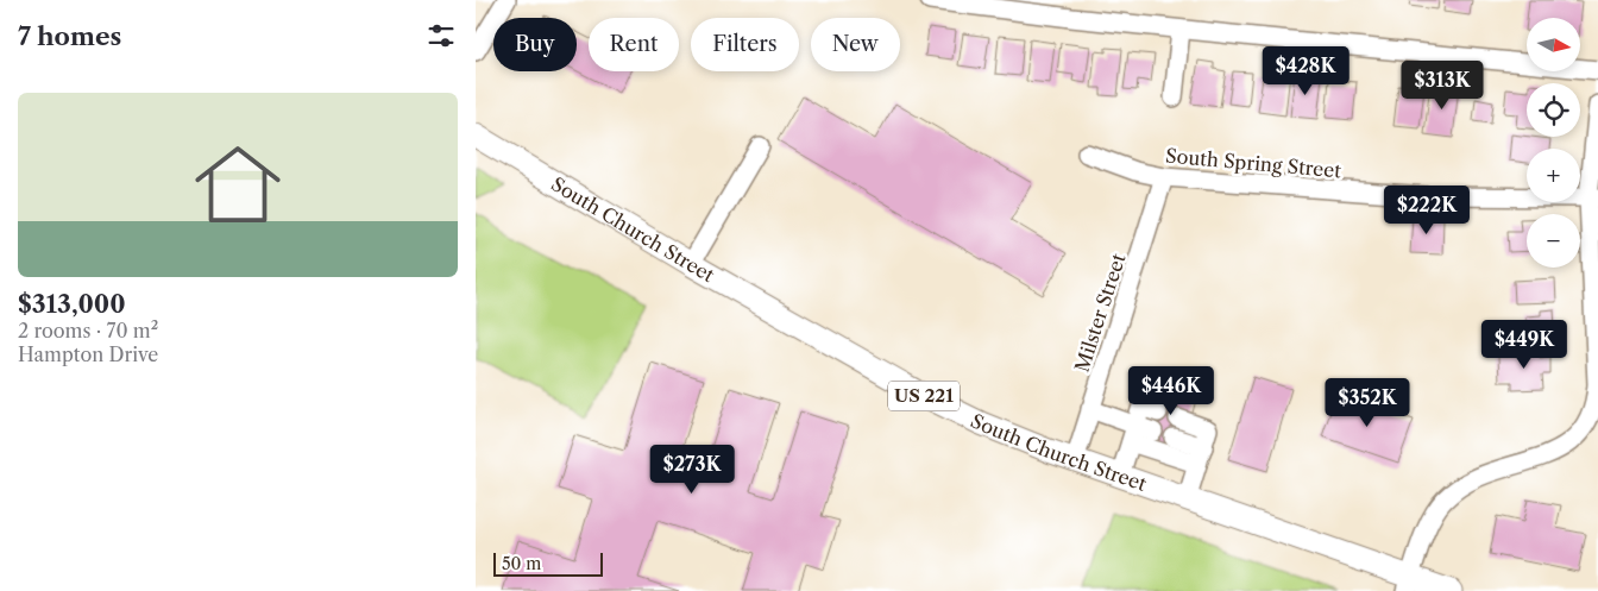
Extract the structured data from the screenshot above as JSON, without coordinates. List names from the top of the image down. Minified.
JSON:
{"streets":{"main road":["South Church Street","US 221"],"street":["South Spring Street","Milster Street"]},"crossings":[["South Spring Street","Milster Street"],["South Church Street","Milster Street"]],"scale_bar":"50 m","north":"right","page":{"heading":"7 homes","map_buttons":["+","−"],"chip":["Buy","Rent","Filters","New"],"price":["$428K","$313K","$222K","$449K","$446K","$352K","$273K"],"list":[{"name":"$313,000","note":"2 rooms · 70 m² · Hampton Drive"}],"scale":"50 m"}}
